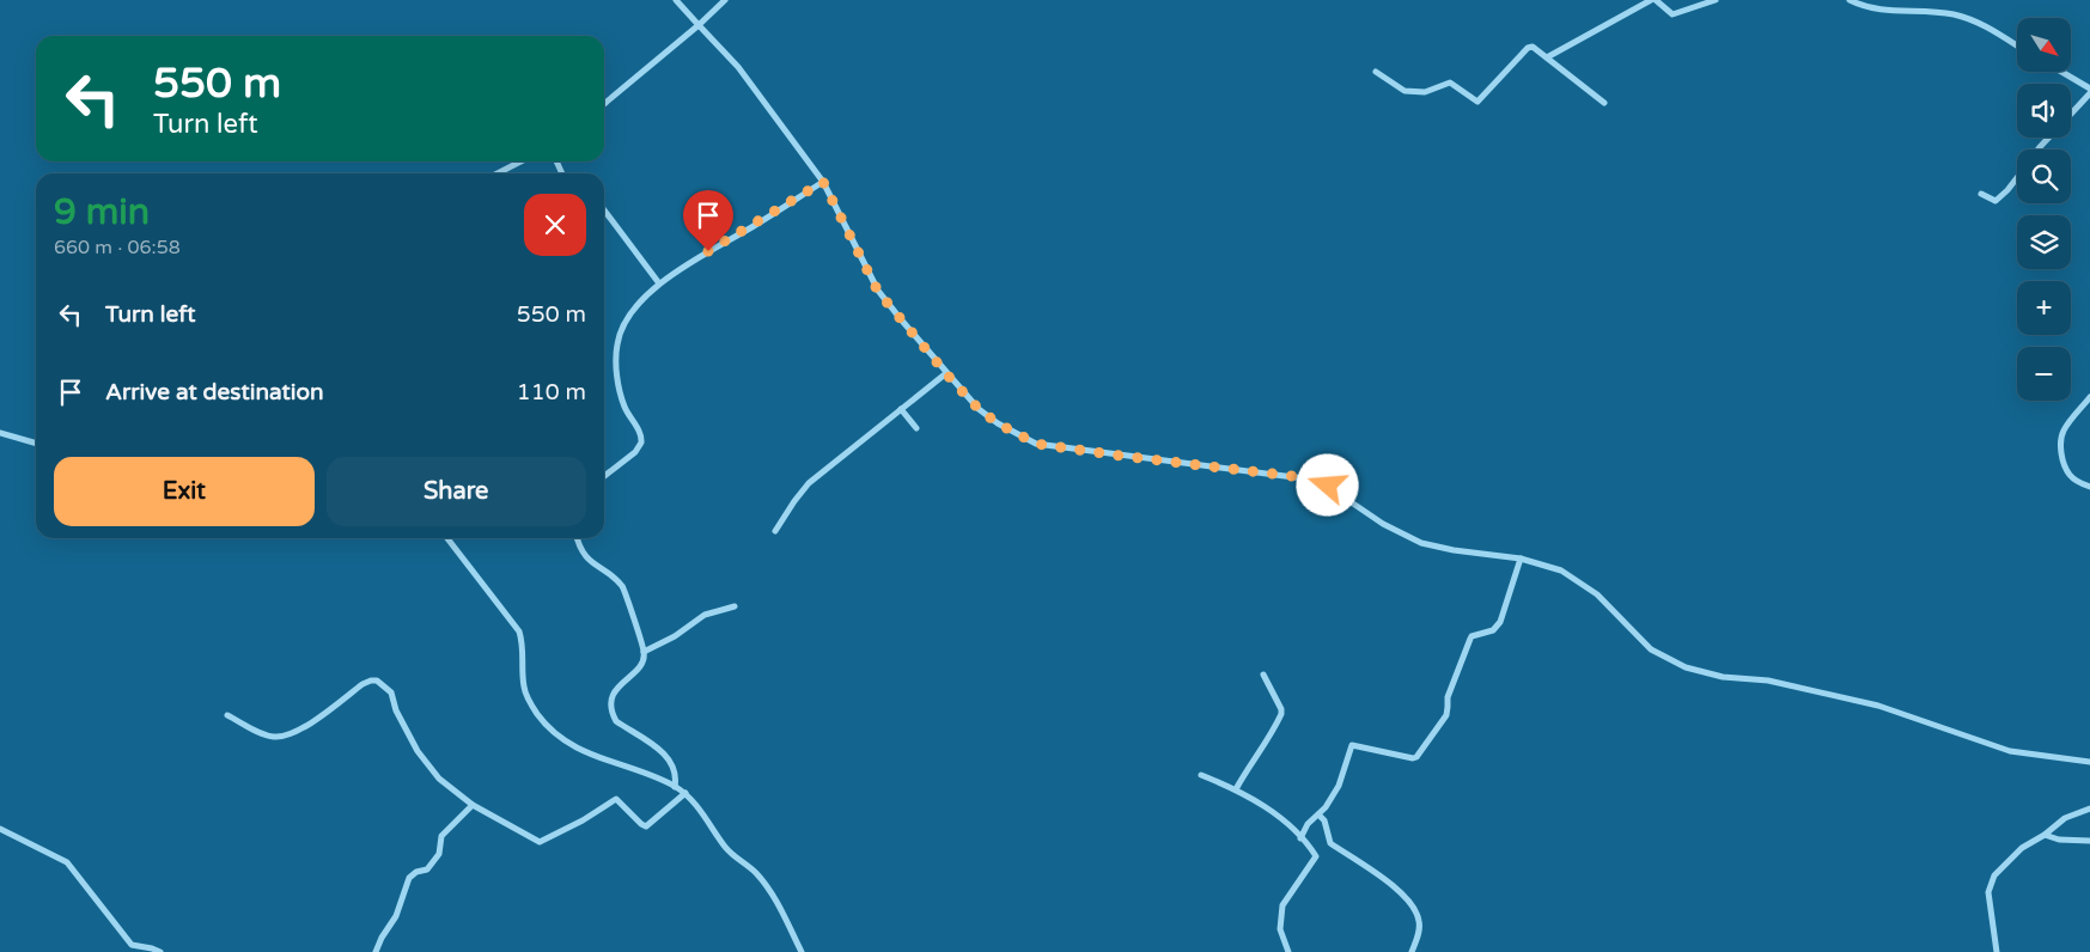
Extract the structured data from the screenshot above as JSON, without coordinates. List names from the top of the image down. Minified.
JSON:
{"north":"bottom right","page":{"map_buttons":["+","−"],"turn":["550 m","Turn left"],"heading":["9 min","660 m · 06:58"],"list":[{"name":"Turn left","value":"550 m"},{"name":"Arrive at destination","value":"110 m"}],"buttons":["Exit","Share"]}}
